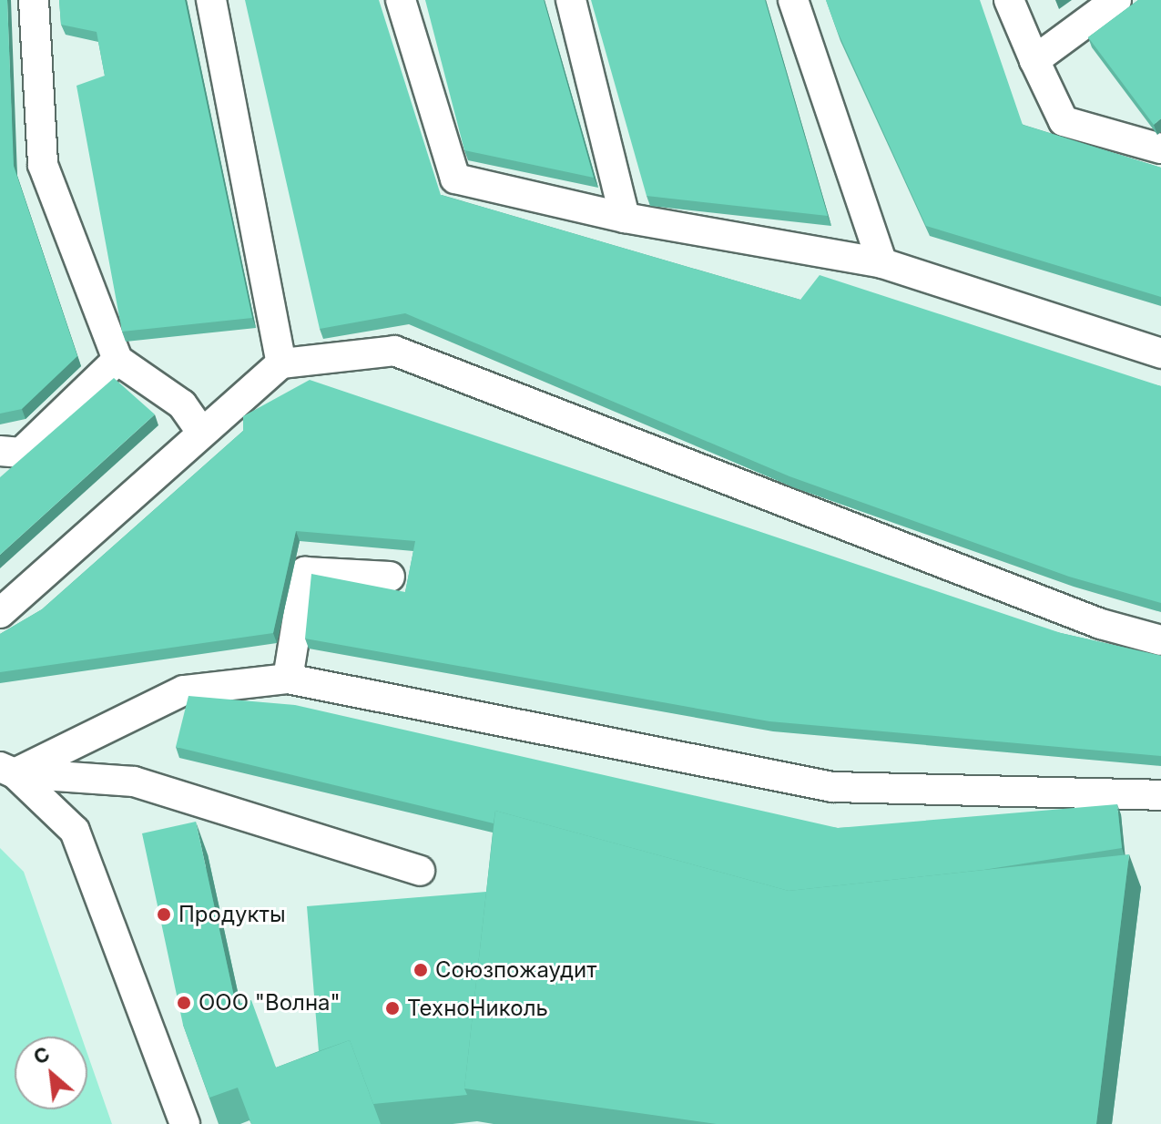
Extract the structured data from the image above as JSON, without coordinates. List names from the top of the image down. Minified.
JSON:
{"places":["Продукты","Союзпожаудит","ООО \"Волна\"","ТехноНиколь"],"north":"top left"}
